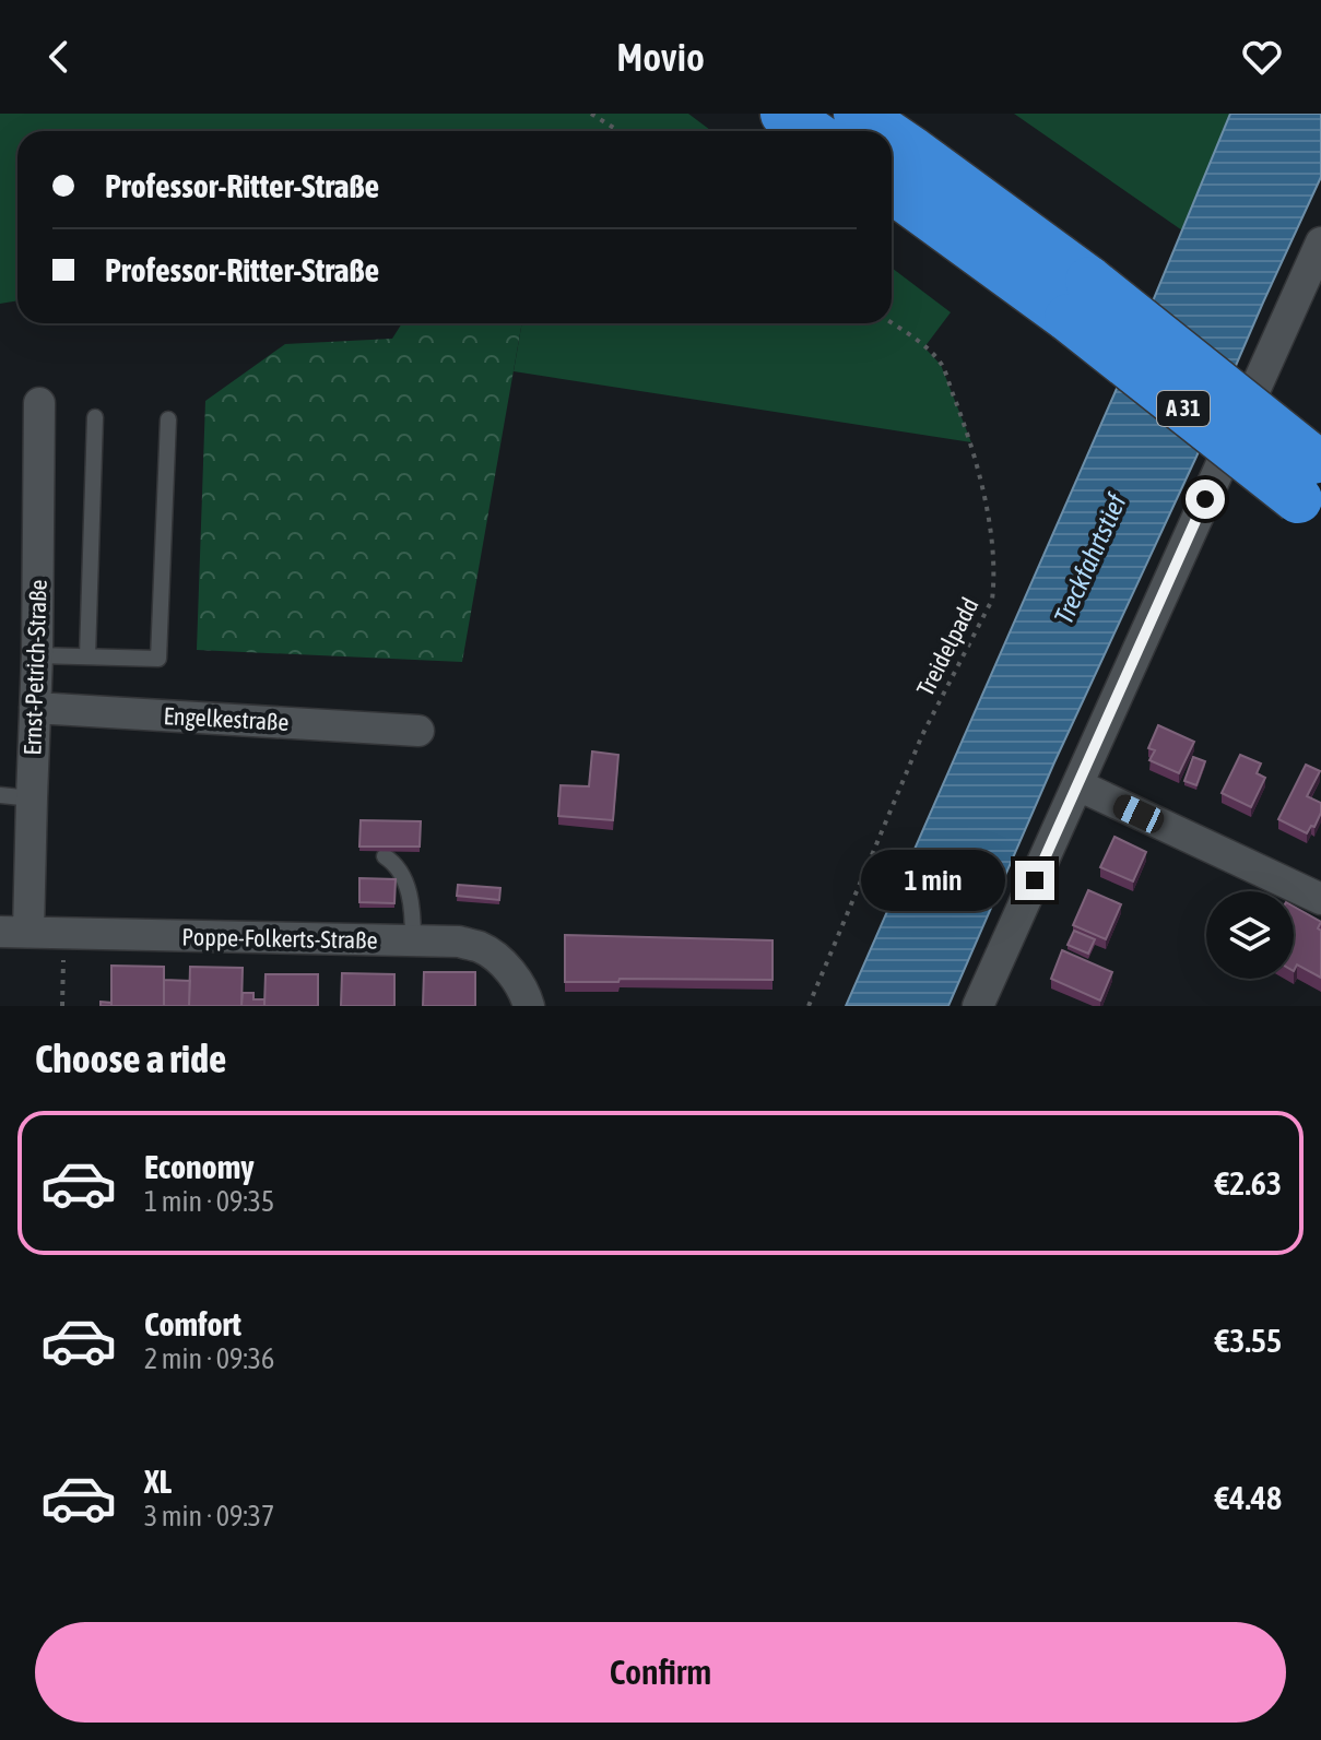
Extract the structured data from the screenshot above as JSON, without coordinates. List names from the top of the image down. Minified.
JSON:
{"streets":{"highway":["A 31"],"street":["Ernst-Petrich-Straße","Engelkestraße","Poppe-Folkerts-Straße"],"path":["Treidelpadd"]},"crossings":[["Ernst-Petrich-Straße","Engelkestraße"],["Ernst-Petrich-Straße","Poppe-Folkerts-Straße"]],"water":["Treckfahrtstief"],"page":{"header":"Movio","banner":["Professor-Ritter-Straße","Professor-Ritter-Straße"],"bubble":"1 min","heading":"Choose a ride","list":[{"name":"Economy","note":"1 min · 09:35","value":"€2.63"},{"name":"Comfort","note":"2 min · 09:36","value":"€3.55"},{"name":"XL","note":"3 min · 09:37","value":"€4.48"}],"buttons":"Confirm"}}
